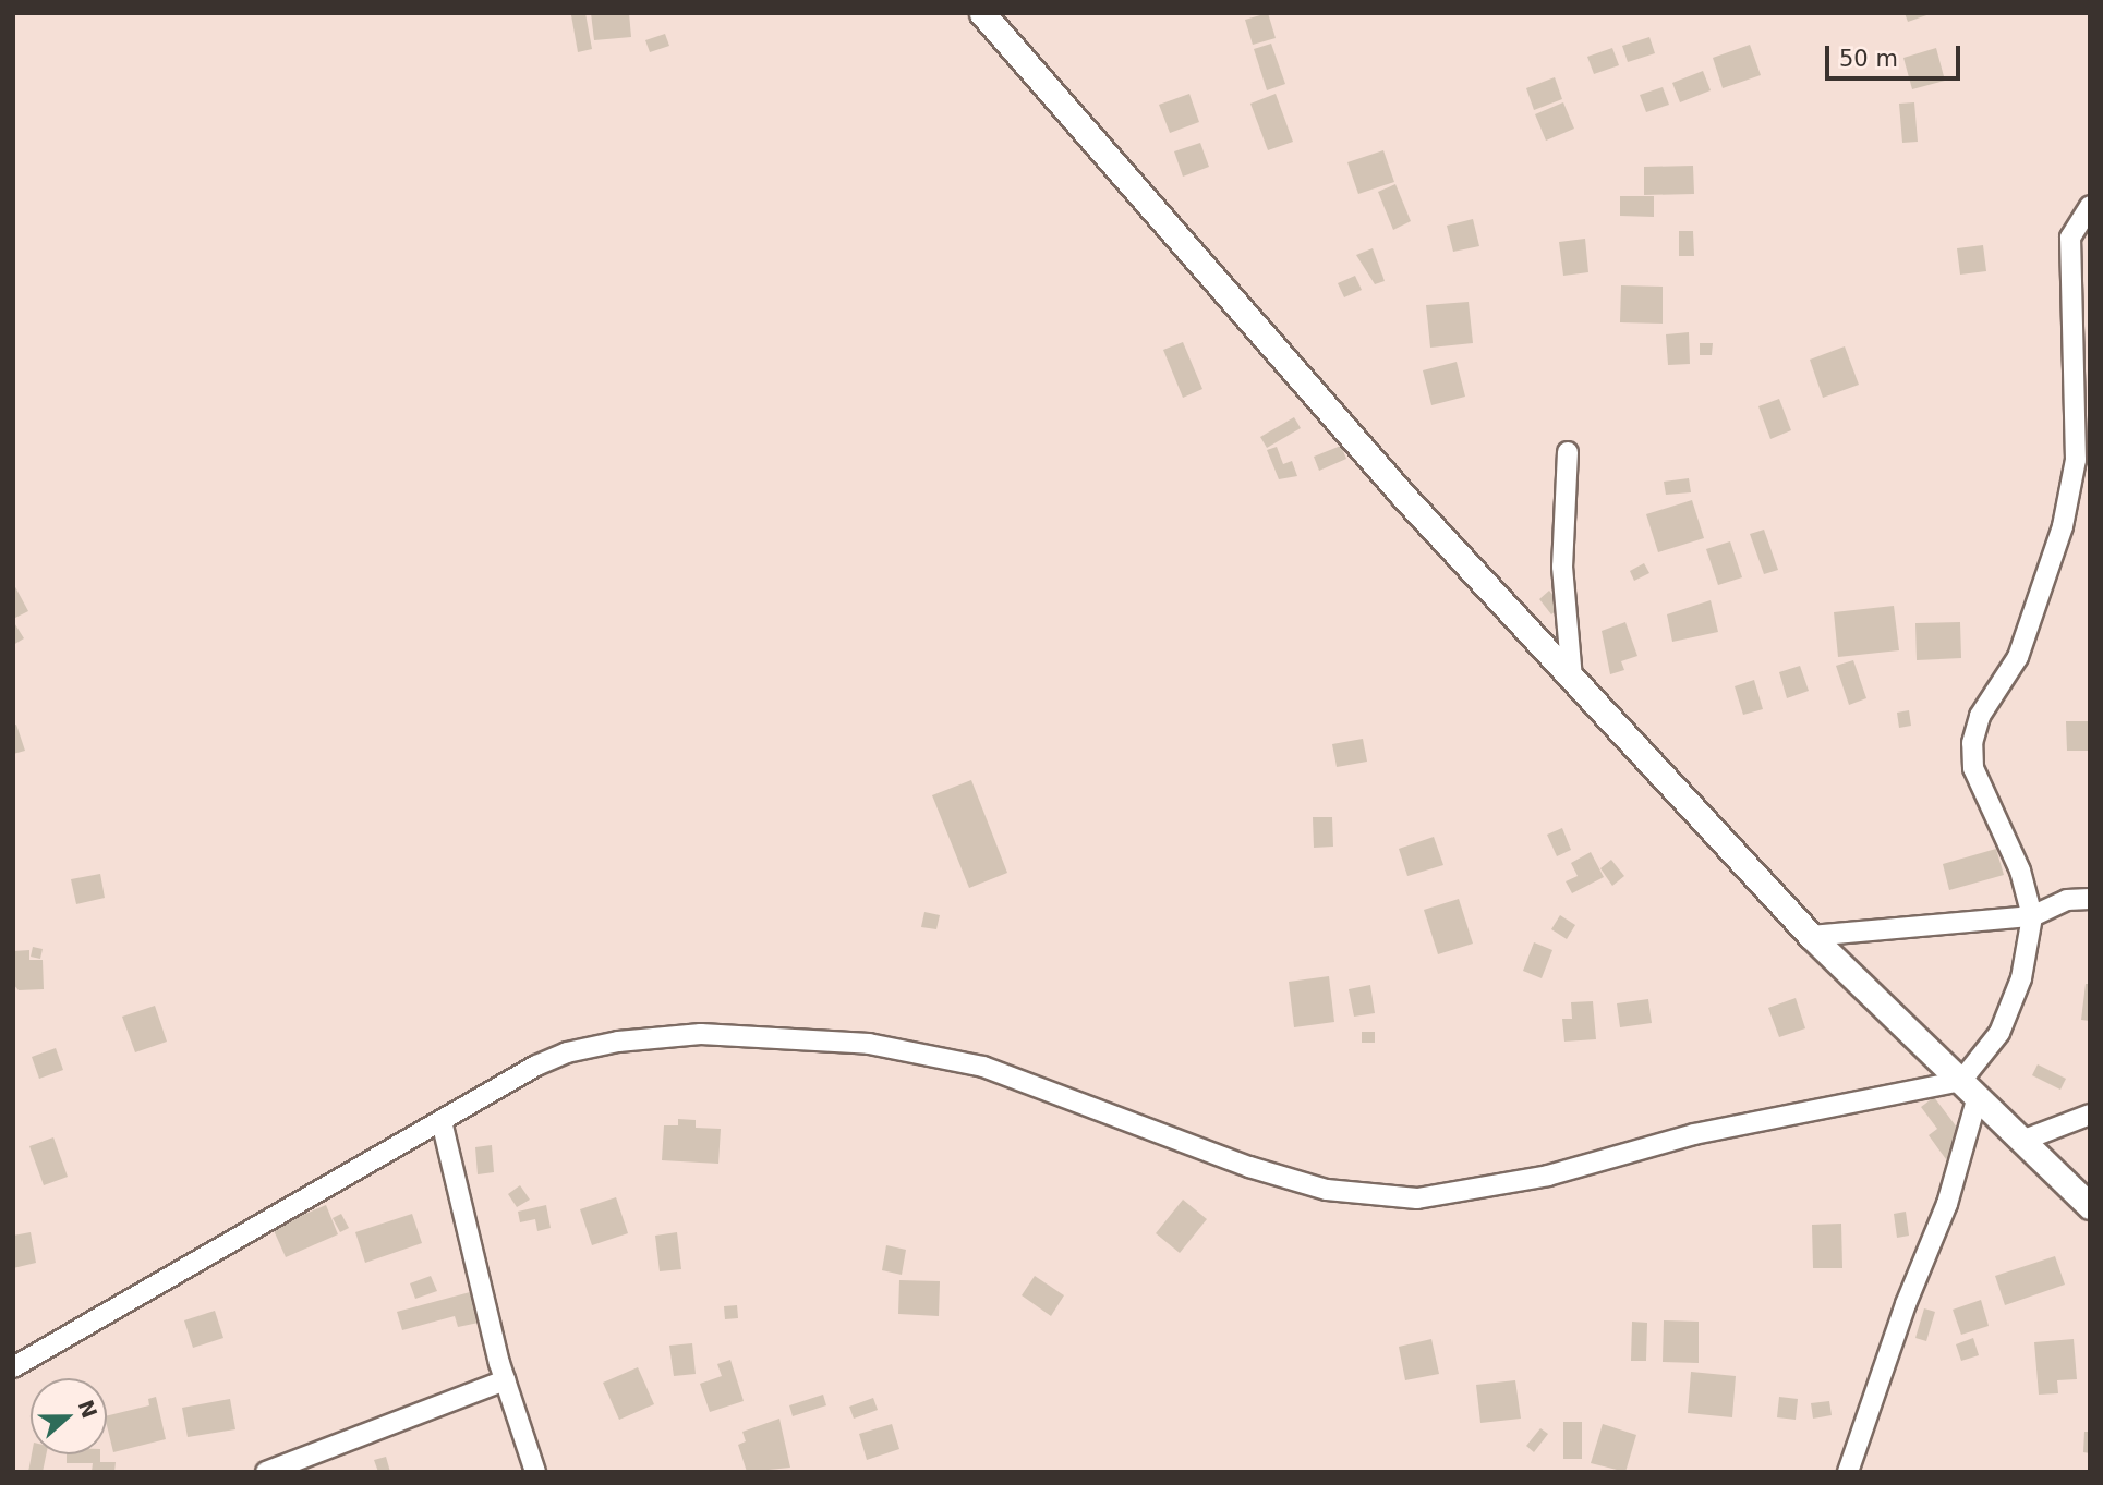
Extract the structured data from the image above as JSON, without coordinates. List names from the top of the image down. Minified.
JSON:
{"scale_bar":"50 m","north":"right"}
